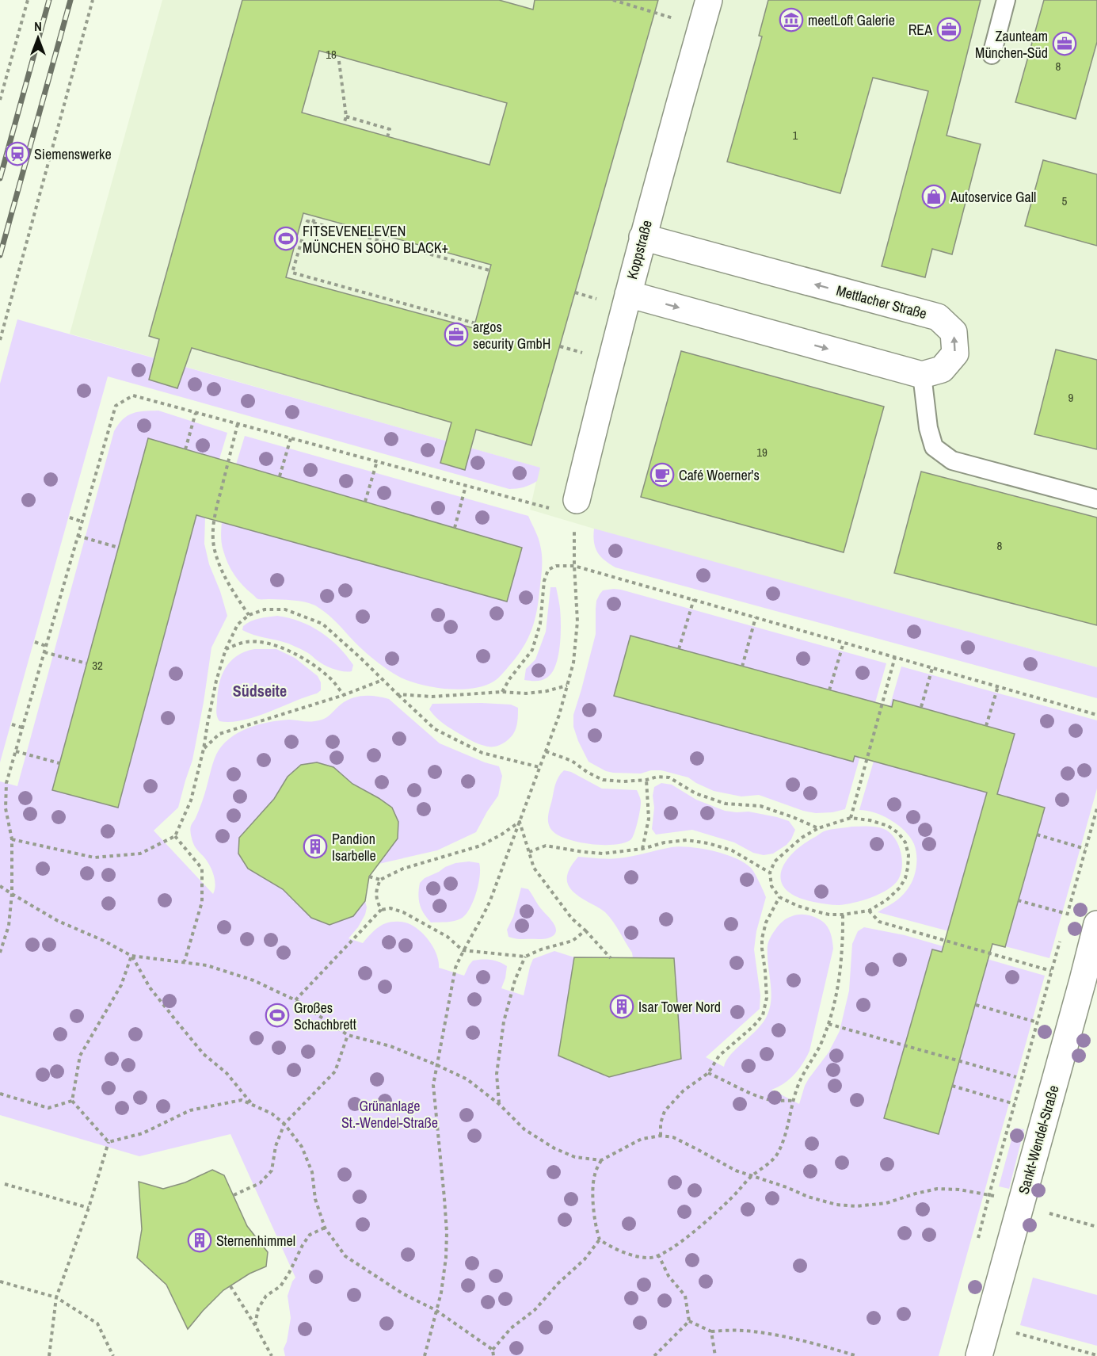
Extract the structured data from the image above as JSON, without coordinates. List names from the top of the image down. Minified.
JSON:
{"streets":{"street":["Koppstraße","Mettlacher Straße","Sankt-Wendel-Straße"]},"crossings":[["Koppstraße","Mettlacher Straße"]],"districts":["Südseite"],"parks":["Grünanlage St.-Wendel-Straße"],"places":{"museum":["meetLoft Galerie"],"office":["REA","Zaunteam München-Süd","argos security GmbH"],"station":["Siemenswerke"],"shop":["Autoservice Gall"],"sports":["FITSEVENELEVEN MÜNCHEN SOHO BLACK+","Großes Schachbrett"],"cafe":["Café Woerner's"],"building":["Pandion Isarbelle","Isar Tower Nord","Sternenhimmel"]},"house_numbers":["18","8","1","5","9","19","8","32"],"north":"top"}
